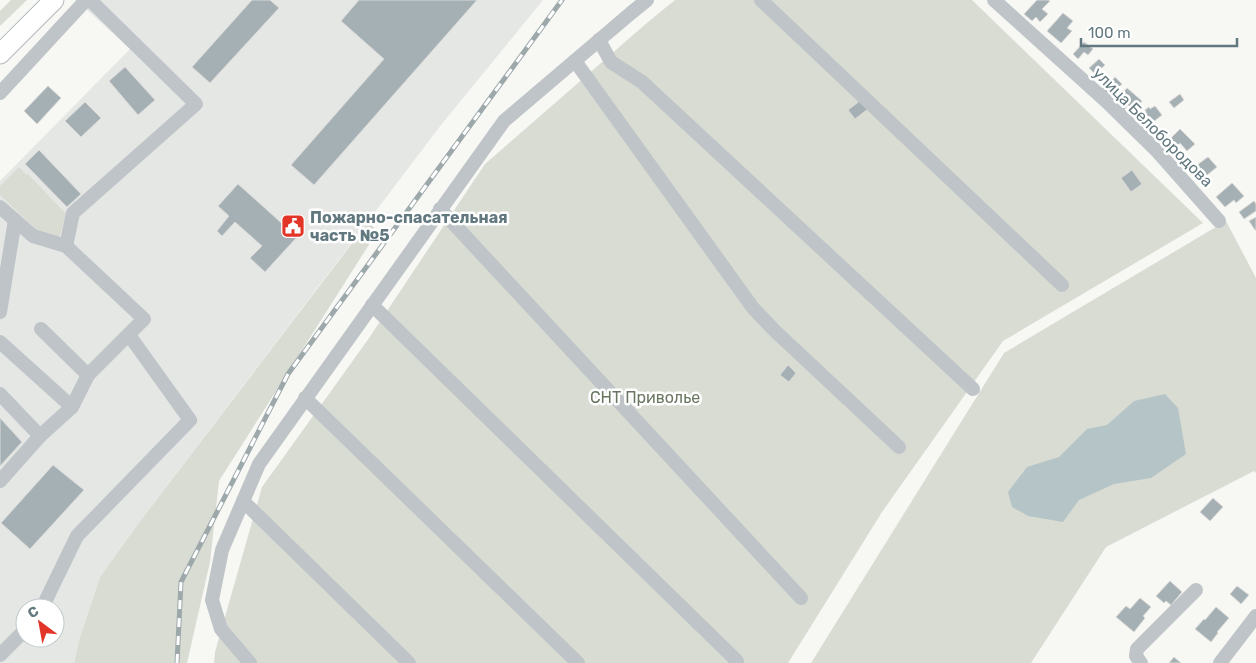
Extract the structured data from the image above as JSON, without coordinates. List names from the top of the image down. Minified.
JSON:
{"streets":{"street":["улица Белобородова"]},"parks":["СНТ Приволье"],"places":{"public building":["Пожарно-спасательная часть №5"]},"scale_bar":"100 m","north":"top left"}
